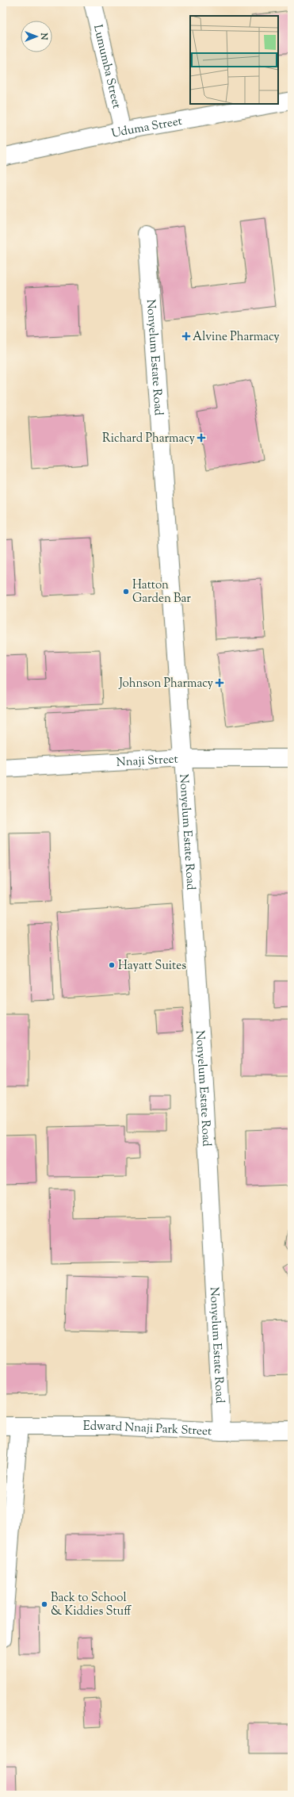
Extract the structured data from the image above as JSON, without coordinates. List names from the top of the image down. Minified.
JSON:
{"streets":{"street":["Lumumba Street","Uduma Street","Nonyelum Estate Road","Nnaji Street","Edward Nnaji Park Street"]},"crossings":[["Lumumba Street","Uduma Street"],["Nonyelum Estate Road","Nnaji Street"],["Nonyelum Estate Road","Edward Nnaji Park Street"]],"places":{"health":["Alvine Pharmacy","Richard Pharmacy","Johnson Pharmacy"],"other":["Hatton Garden Bar","Hayatt Suites","Back to School & Kiddies Stuff"]},"north":"right"}
